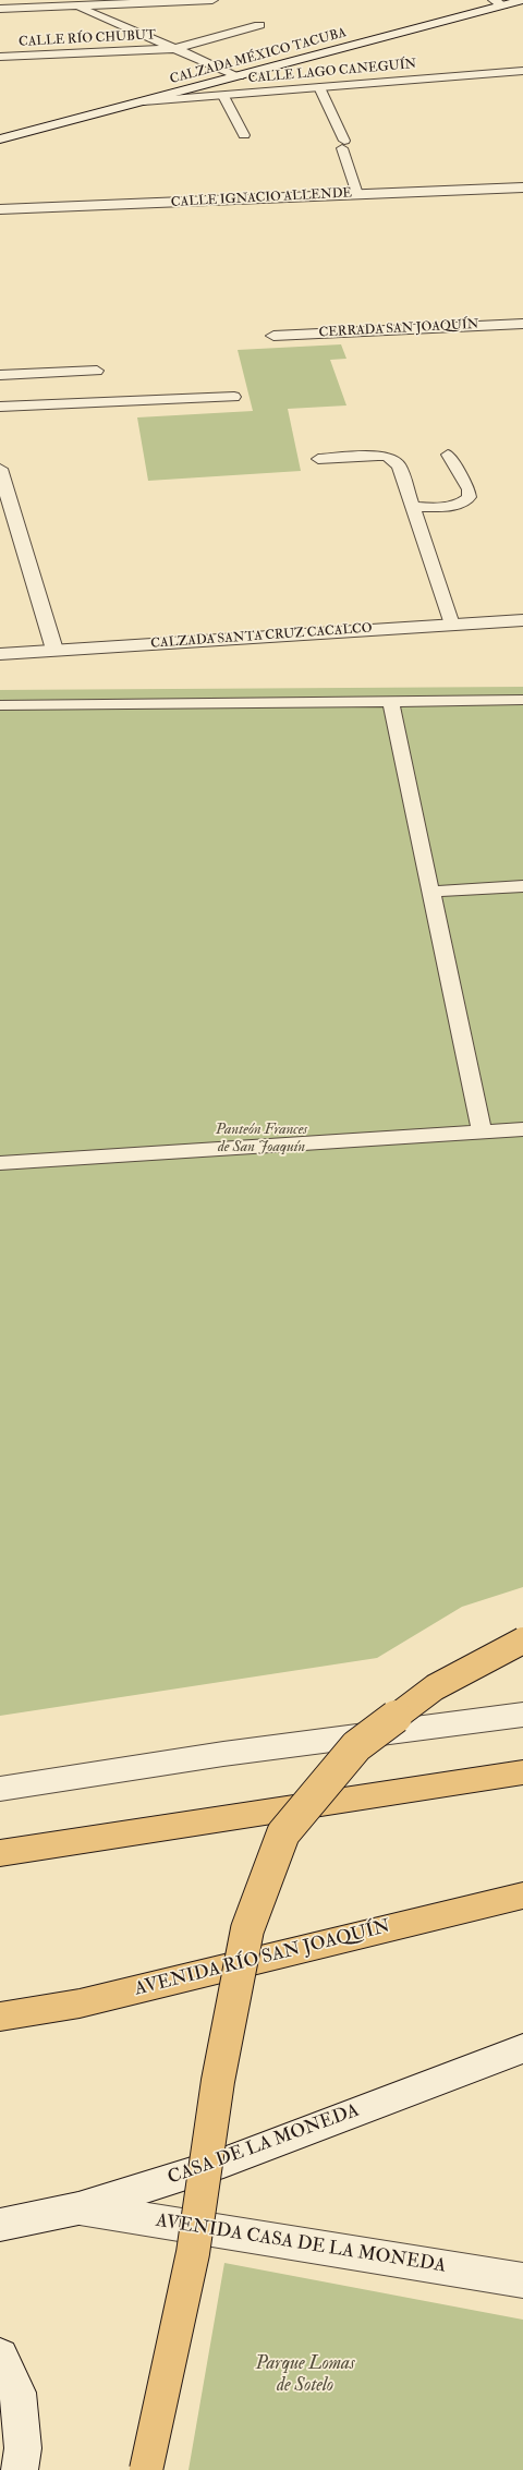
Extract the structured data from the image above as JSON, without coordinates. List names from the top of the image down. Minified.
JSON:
{"streets":{"highway":["AVENIDA RÍO SAN JOAQUÍN"],"street":["CALLE RÍO CHUBUT","CALZADA MÉXICO TACUBA","CALLE LAGO CANEGUÍN","CALLE IGNACIO ALLENDE","CERRADA SAN JOAQUÍN","CALZADA SANTA CRUZ CACALCO","CASA DE LA MONEDA","AVENIDA CASA DE LA MONEDA"]},"crossings":[["CALZADA MÉXICO TACUBA","CALLE LAGO CANEGUÍN"],["CASA DE LA MONEDA","AVENIDA CASA DE LA MONEDA"]],"parks":["Panteón Frances de San Joaquín","Parque Lomas de Sotelo"]}
